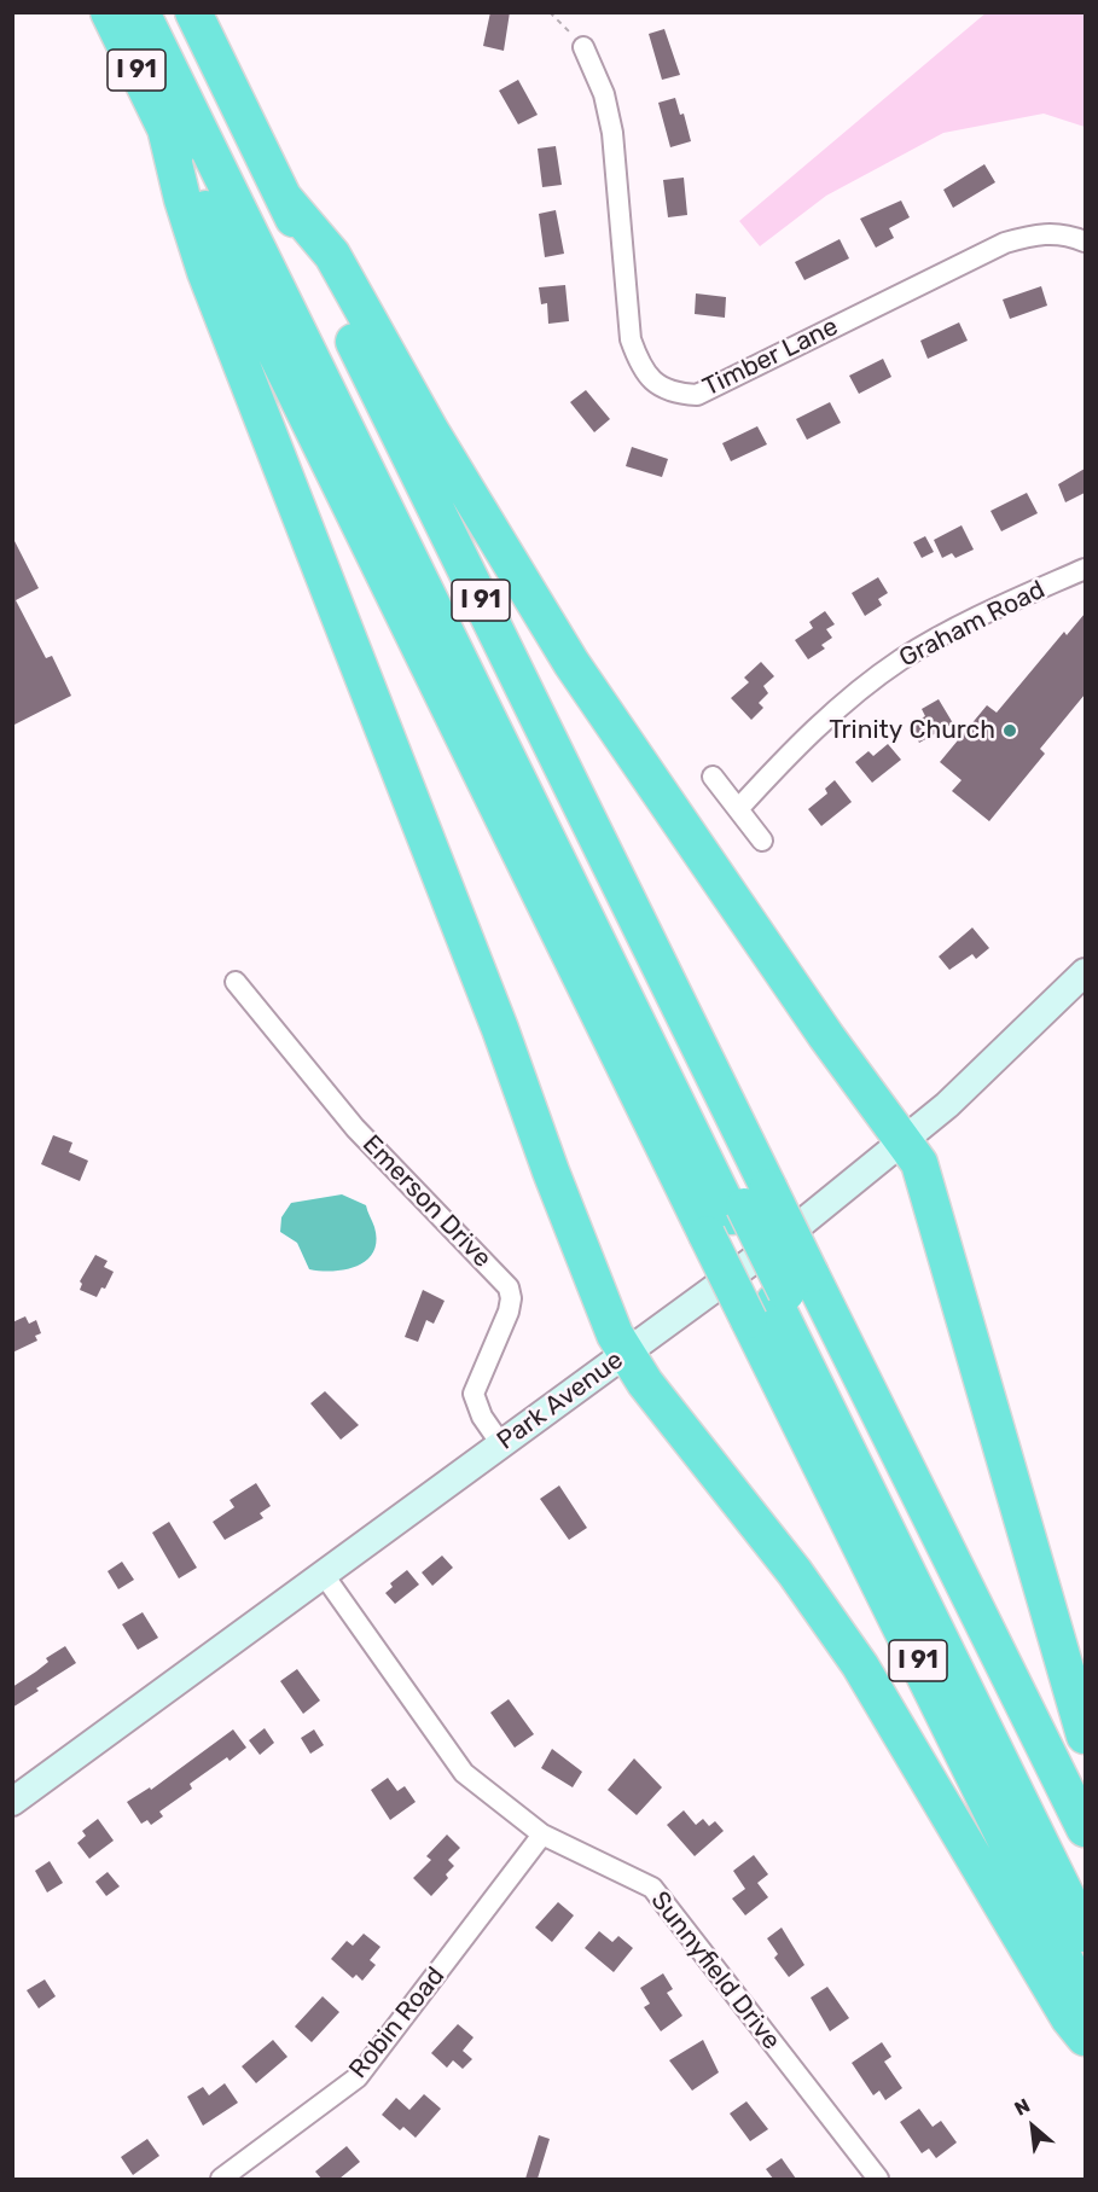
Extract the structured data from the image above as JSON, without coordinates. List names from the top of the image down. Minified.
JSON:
{"streets":{"highway":["I 91"],"main road":["Park Avenue"],"street":["Timber Lane","Graham Road","Emerson Drive","Sunnyfield Drive","Robin Road"]},"crossings":[["Emerson Drive","Park Avenue"],["Park Avenue","Sunnyfield Drive"],["Sunnyfield Drive","Robin Road"]],"places":["Trinity Church"],"north":"top left"}
